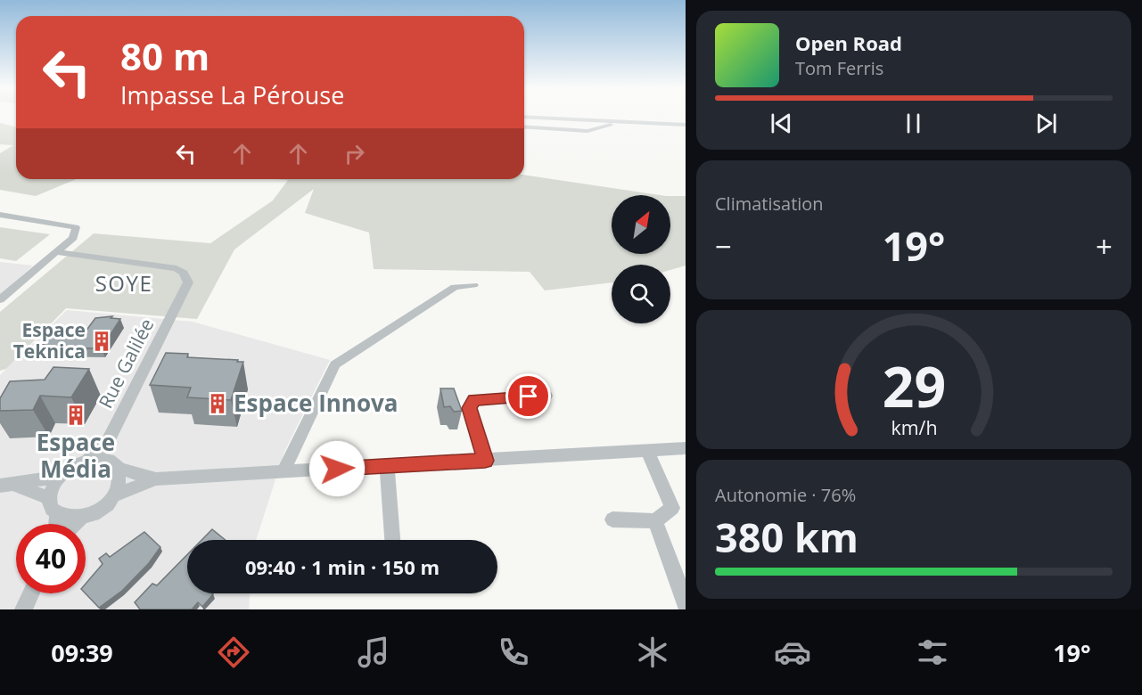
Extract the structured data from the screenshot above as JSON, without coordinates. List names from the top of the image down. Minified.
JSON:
{"streets":{"street":["Rue Galilée"]},"districts":["SOYE"],"places":{"building":["Espace Teknica","Espace Innova","Espace Média"]},"north":"top right","page":{"turn":["80 m","Impasse La Pérouse"],"song":["Open Road","Tom Ferris"],"tile":["Climatisation",["Autonomie · 76%","380 km"]],"heat":["−","19°","+"],"limit":"40","trip":"09:40 · 1 min · 150 m","tabs":["09:39","19°"],"gauge":["29","km/h"]}}
